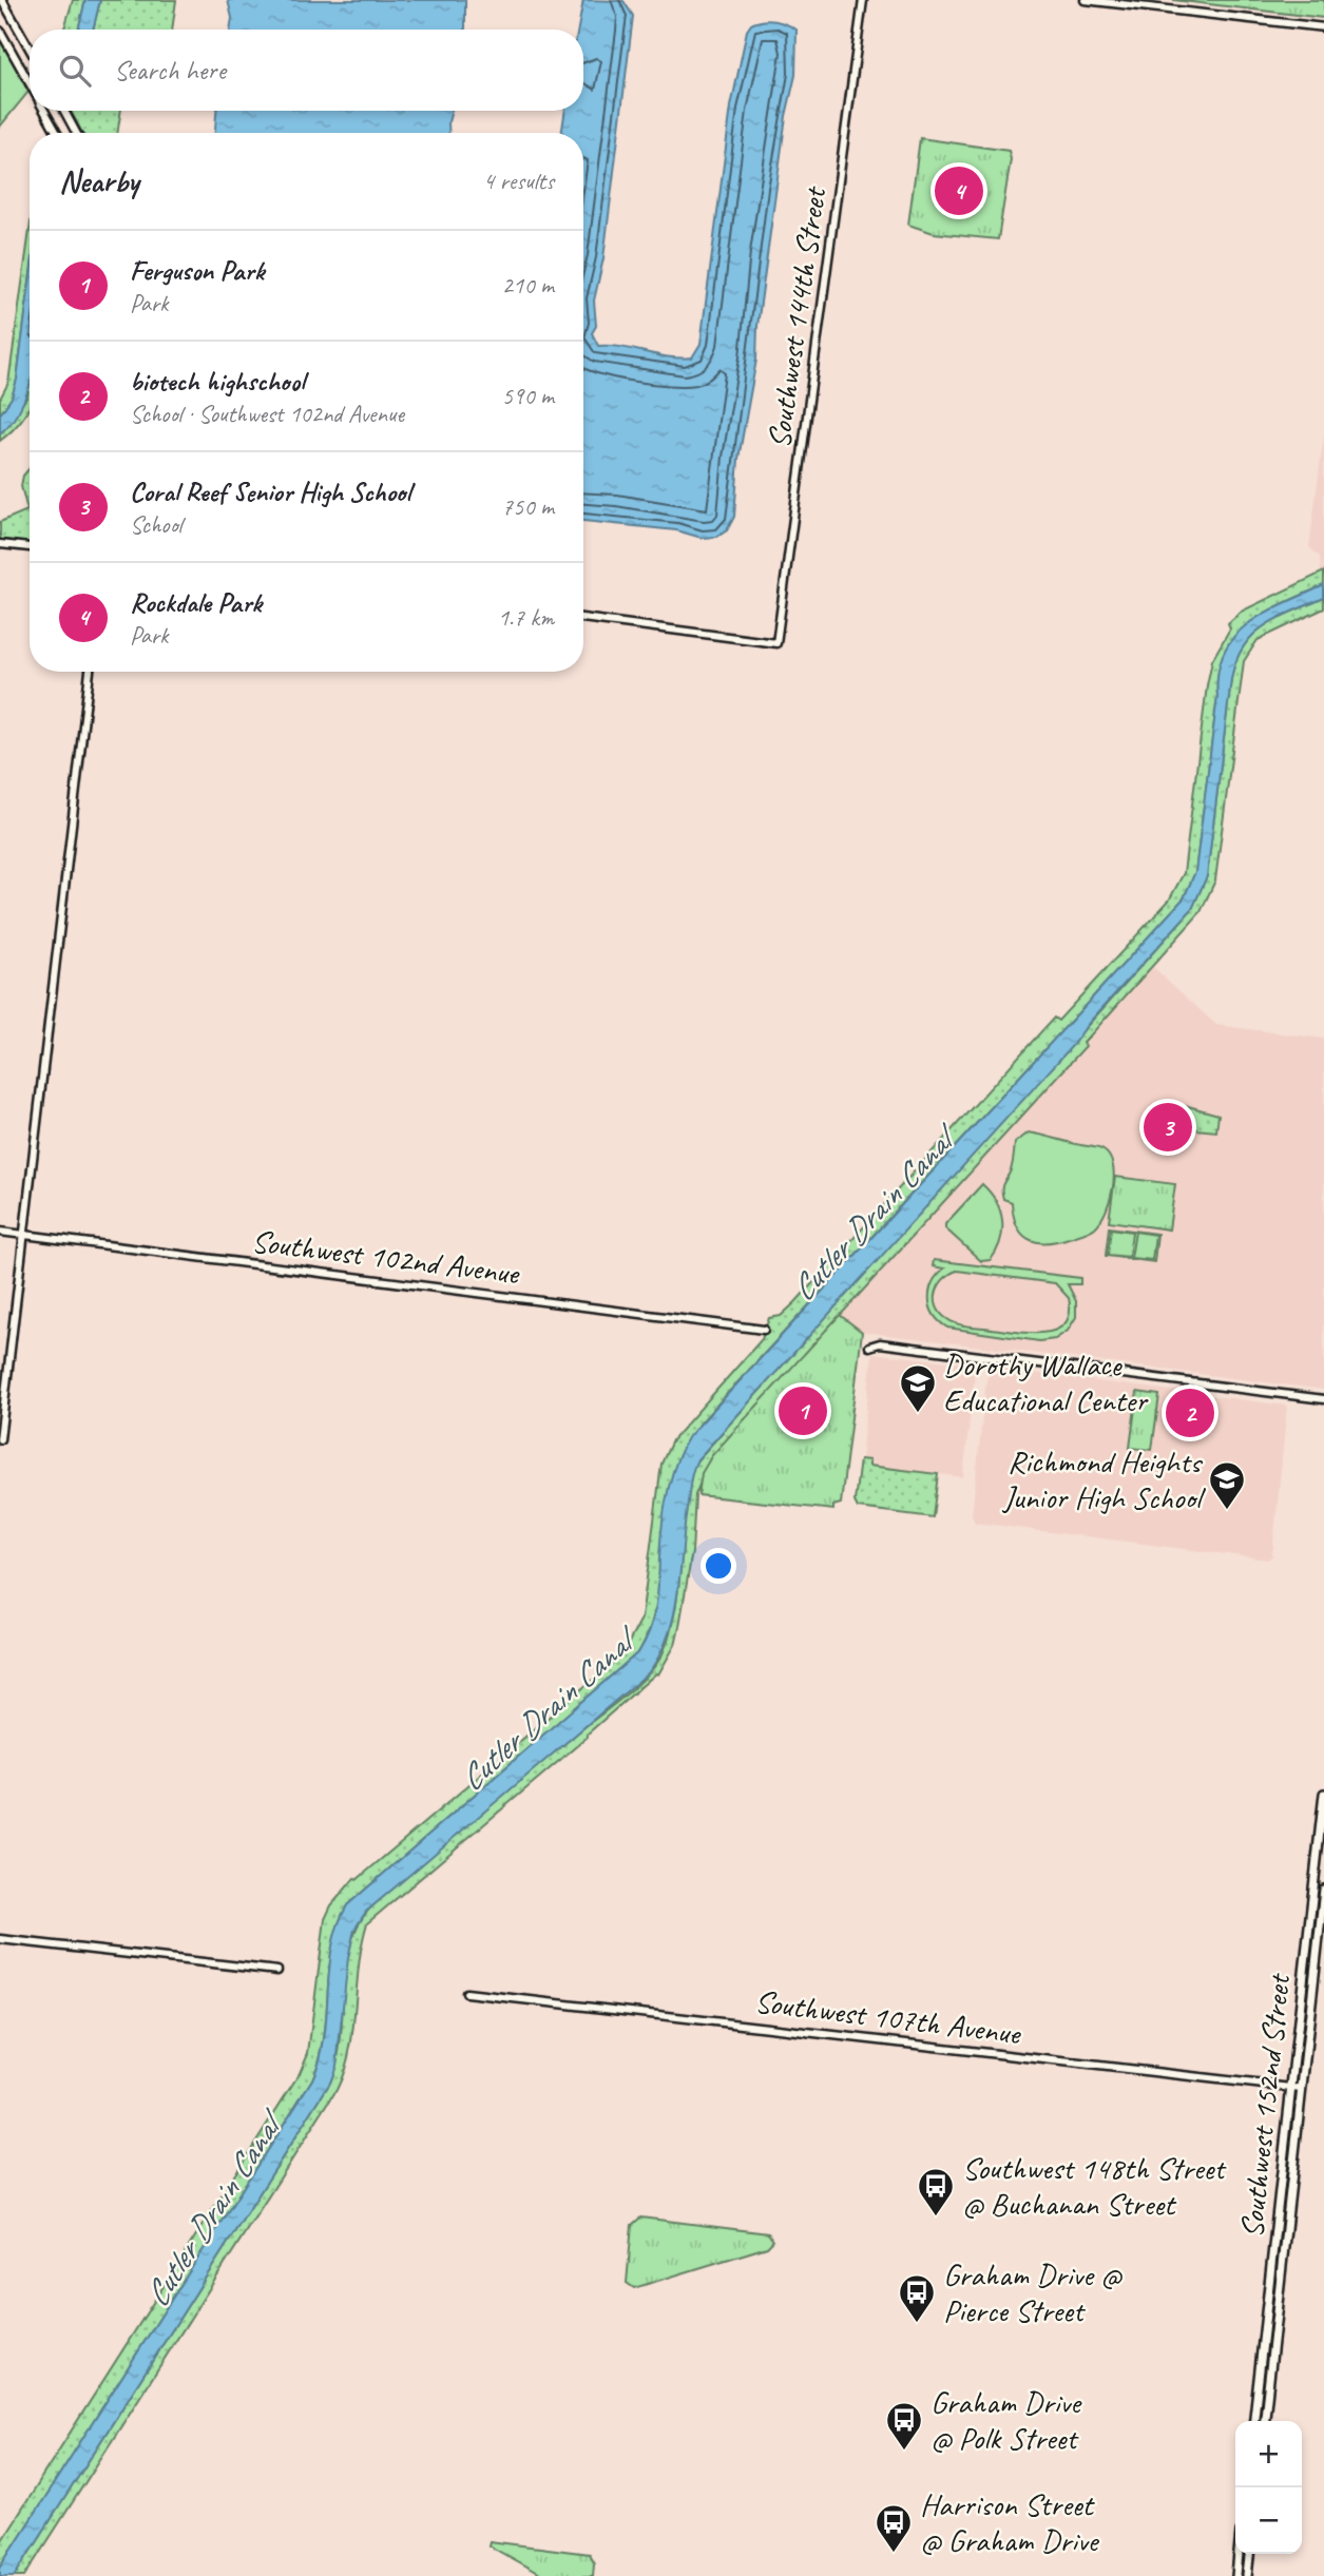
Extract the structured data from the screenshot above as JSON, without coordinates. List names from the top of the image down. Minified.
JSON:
{"streets":{"main road":["Southwest 152nd Street"],"street":["Southwest 144th Street","Southwest 102nd Avenue","Southwest 107th Avenue"]},"crossings":[["Southwest 107th Avenue","Southwest 152nd Street"]],"water":["Cutler Drain Canal"],"places":{"school or university":["Dorothy Wallace Educational Center","Richmond Heights Junior High School"],"bus stop":["Southwest 148th Street @ Buchanan Street","Graham Drive @ Pierce Street","Graham Drive @ Polk Street","Harrison Street @ Graham Drive"]},"page":{"search":"Search here","heading":["Nearby","4 results"],"pins":["4","3","1","2"],"list":[{"mark":"1","name":"Ferguson Park","note":"Park","value":"210 m"},{"mark":"2","name":"biotech highschool","note":"School · Southwest 102nd Avenue","value":"590 m"},{"mark":"3","name":"Coral Reef Senior High School","note":"School","value":"750 m"},{"mark":"4","name":"Rockdale Park","note":"Park","value":"1.7 km"}],"map_buttons":["+","−"]}}
